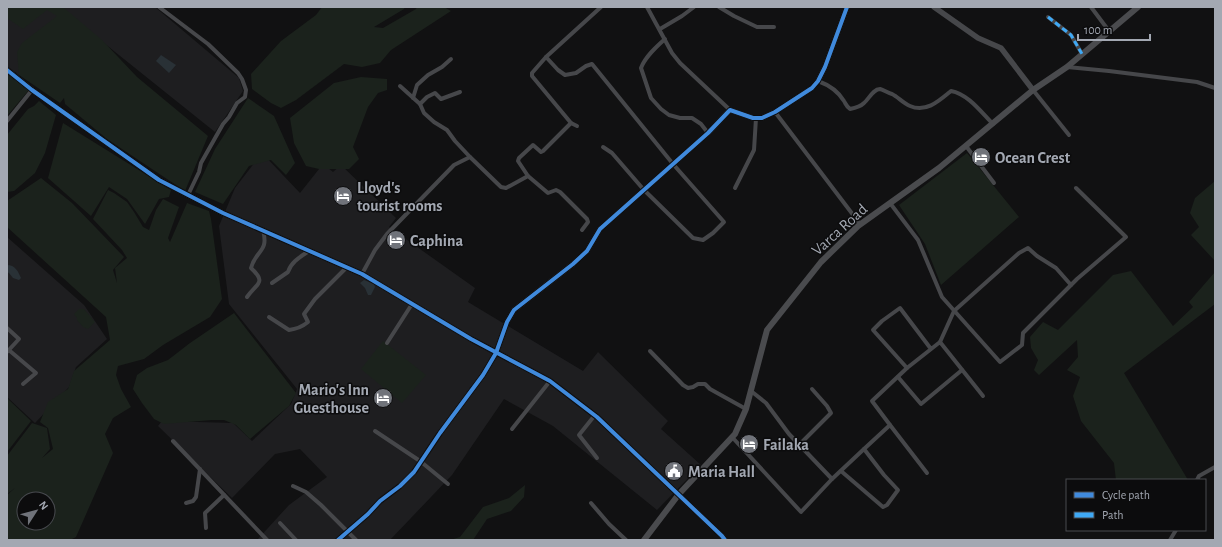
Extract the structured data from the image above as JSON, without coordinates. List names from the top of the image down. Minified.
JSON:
{"streets":{"main road":["Varca Road"]},"places":{"hotel":["Ocean Crest","Lloyd's tourist rooms","Caphina","Mario's Inn Guesthouse","Failaka"],"public building":["Maria Hall"]},"legend":["Cycle path","Path"],"scale_bar":"100 m","north":"top right"}
